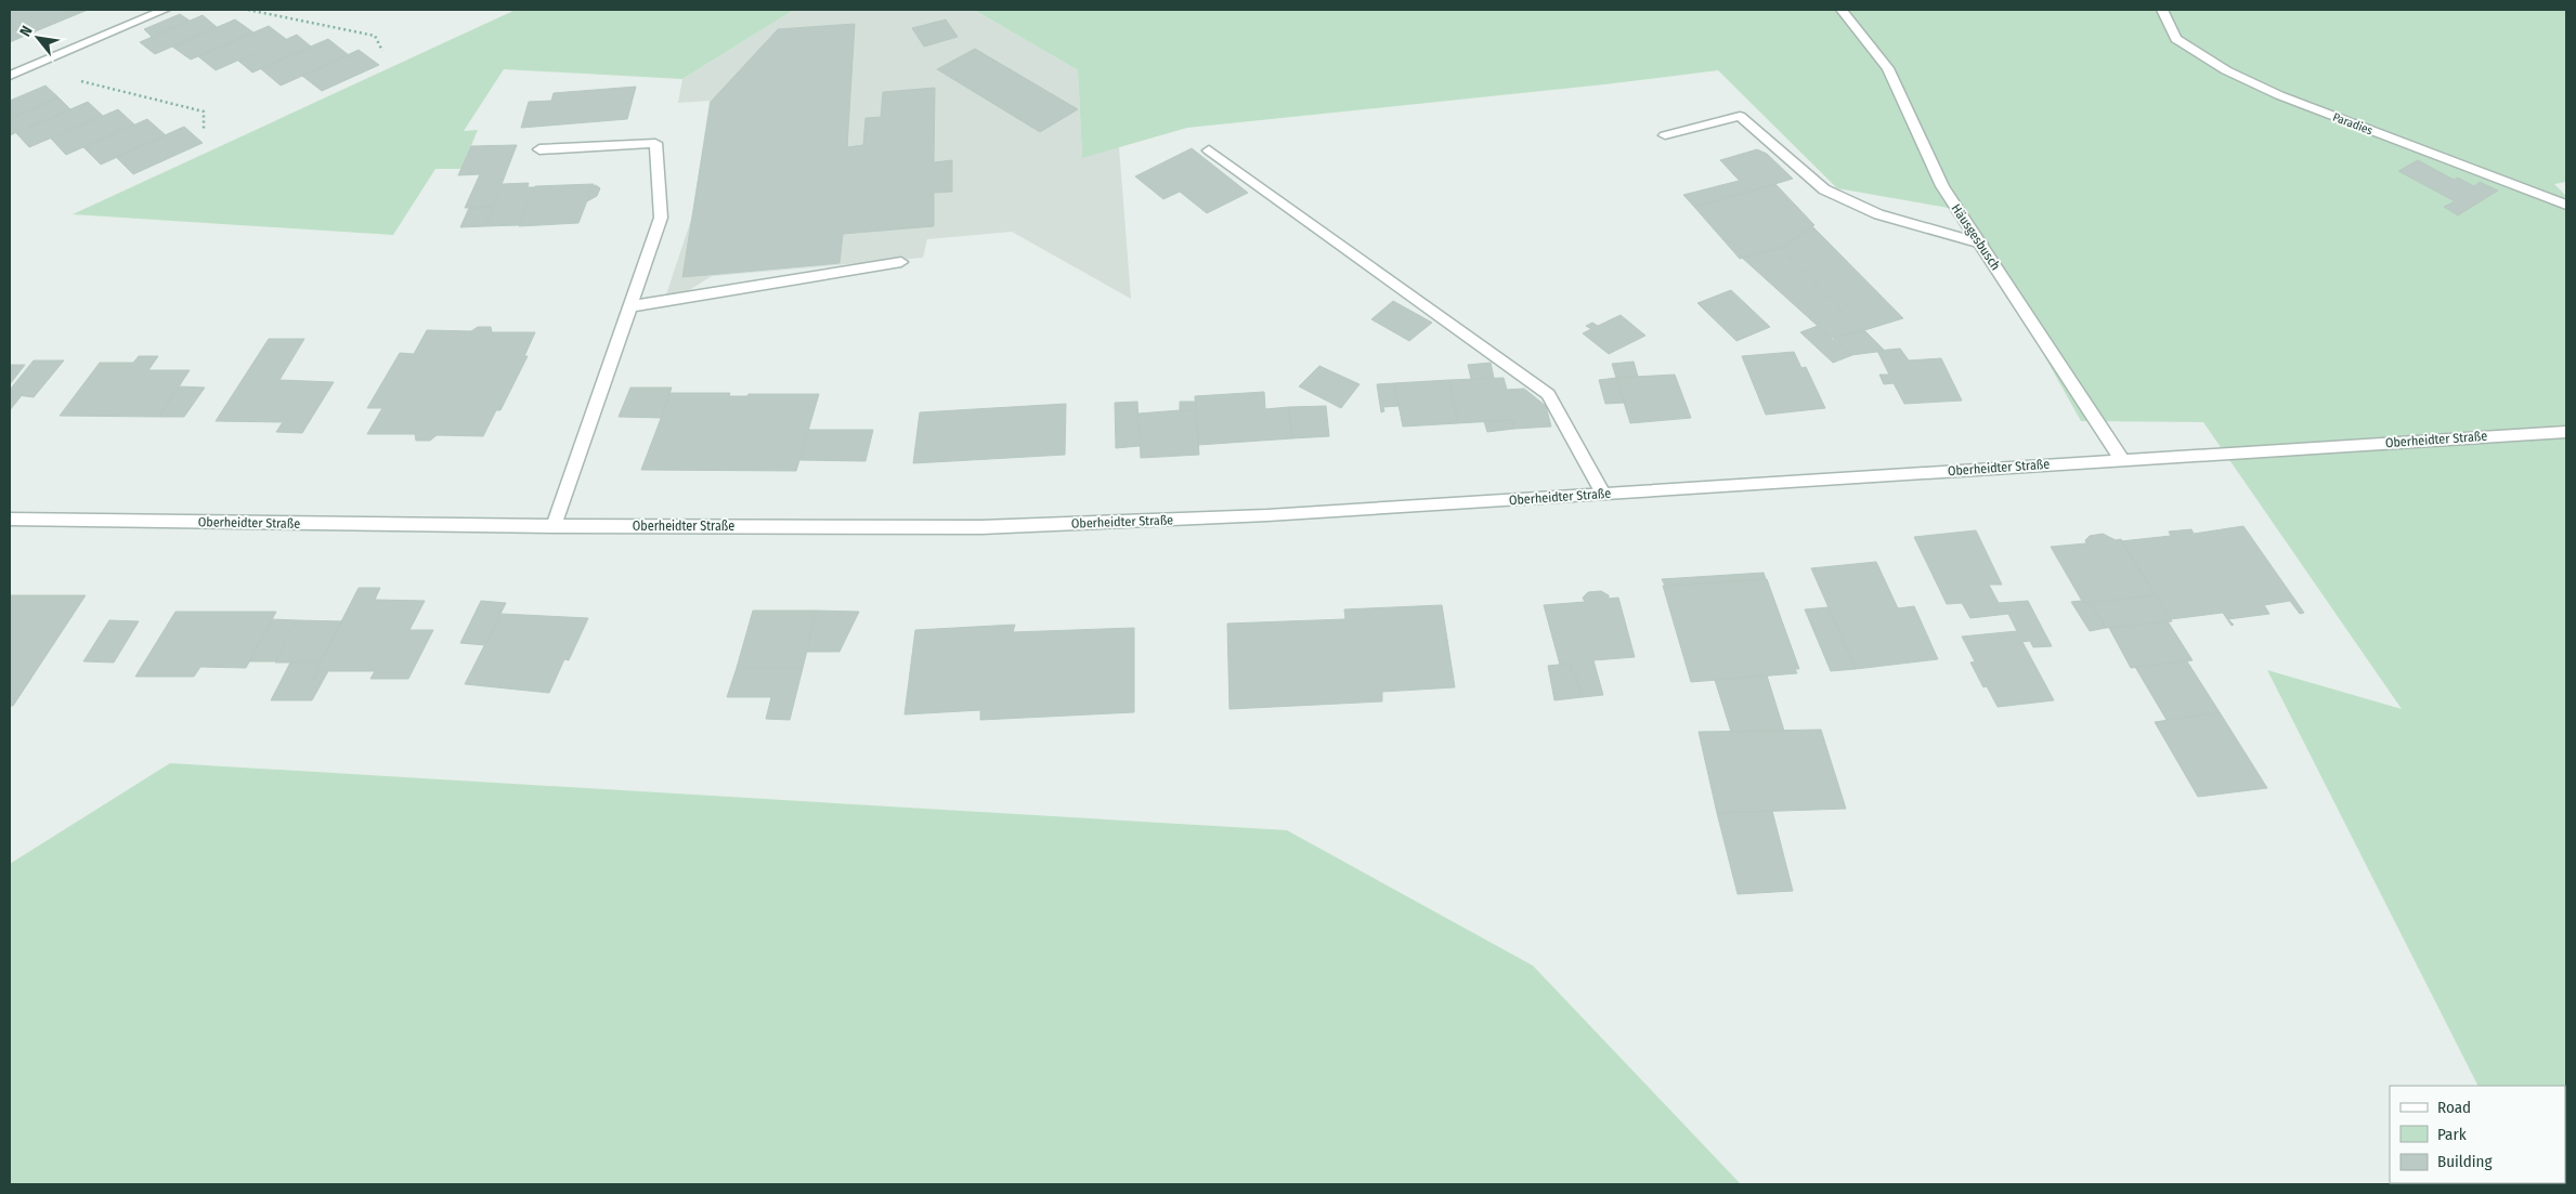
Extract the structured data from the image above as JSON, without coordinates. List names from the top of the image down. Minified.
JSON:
{"streets":{"street":["Paradies","Häusgesbusch","Oberheidter Straße"]},"crossings":[["Häusgesbusch","Oberheidter Straße"]],"legend":["Road","Park","Building"],"north":"top left"}
